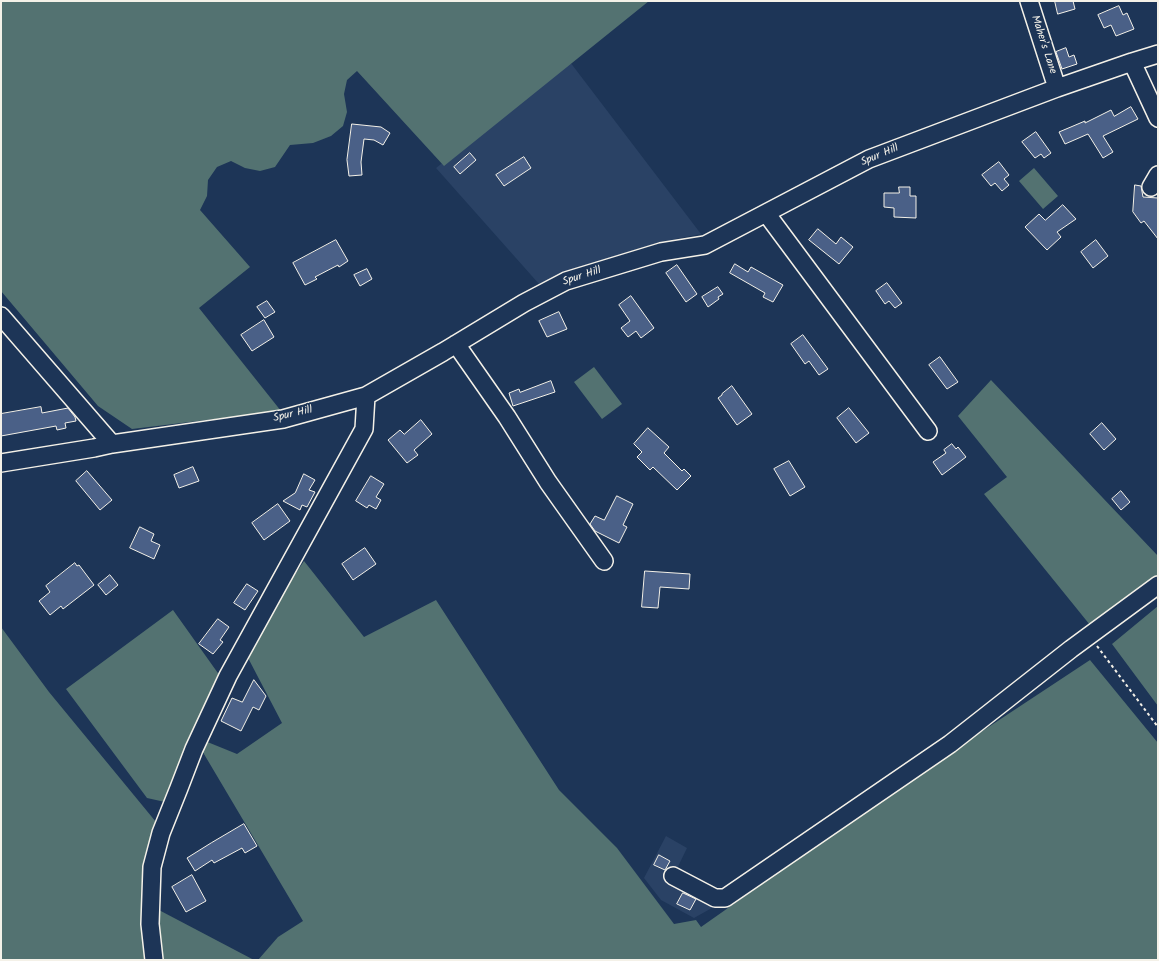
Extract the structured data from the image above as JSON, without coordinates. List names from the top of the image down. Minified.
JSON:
{"streets":{"street":["Maher's Lane","Spur Hill"]},"crossings":[["Maher's Lane","Spur Hill"]]}
